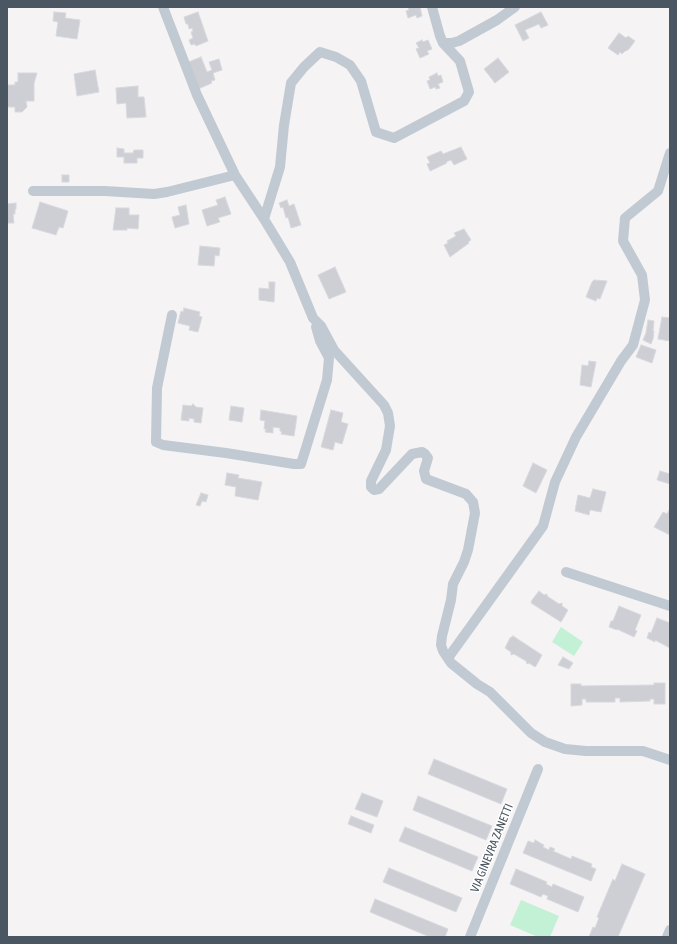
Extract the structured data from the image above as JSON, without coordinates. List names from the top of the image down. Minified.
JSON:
{"streets":{"street":["VIA GINEVRA ZANETTI"]}}
